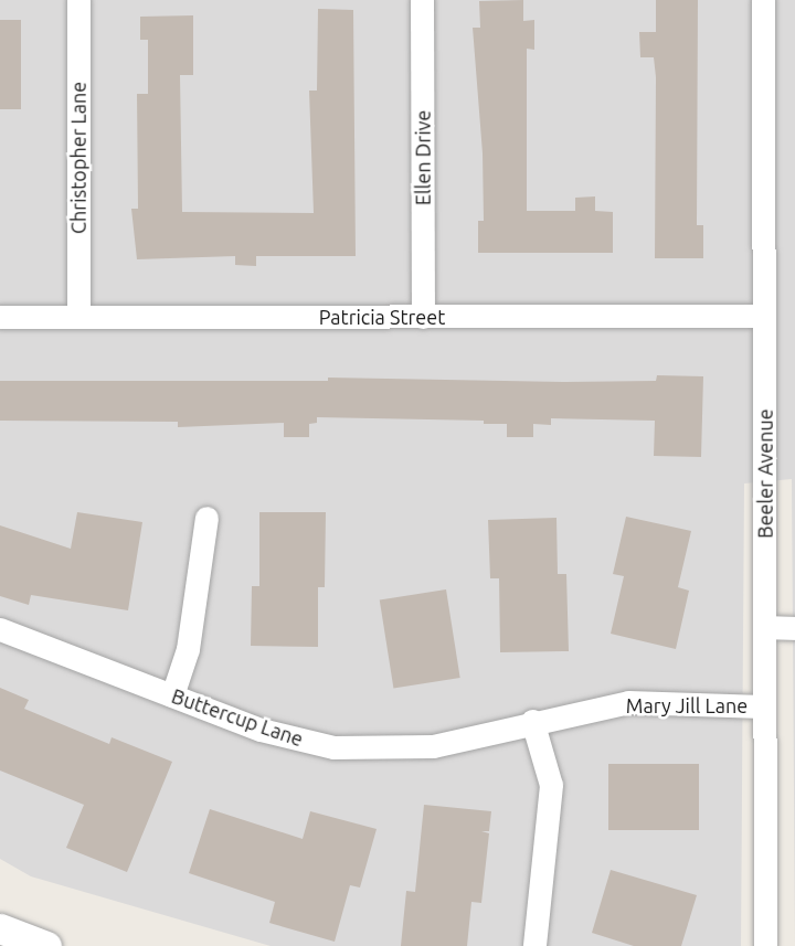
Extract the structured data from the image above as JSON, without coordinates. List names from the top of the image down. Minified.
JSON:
{"streets":{"street":["Christopher Lane","Ellen Drive","Patricia Street","Beeler Avenue","Mary Jill Lane","Buttercup Lane"]},"crossings":[["Christopher Lane","Patricia Street"],["Ellen Drive","Patricia Street"],["Patricia Street","Beeler Avenue"],["Beeler Avenue","Mary Jill Lane"],["Mary Jill Lane","Buttercup Lane"]]}
